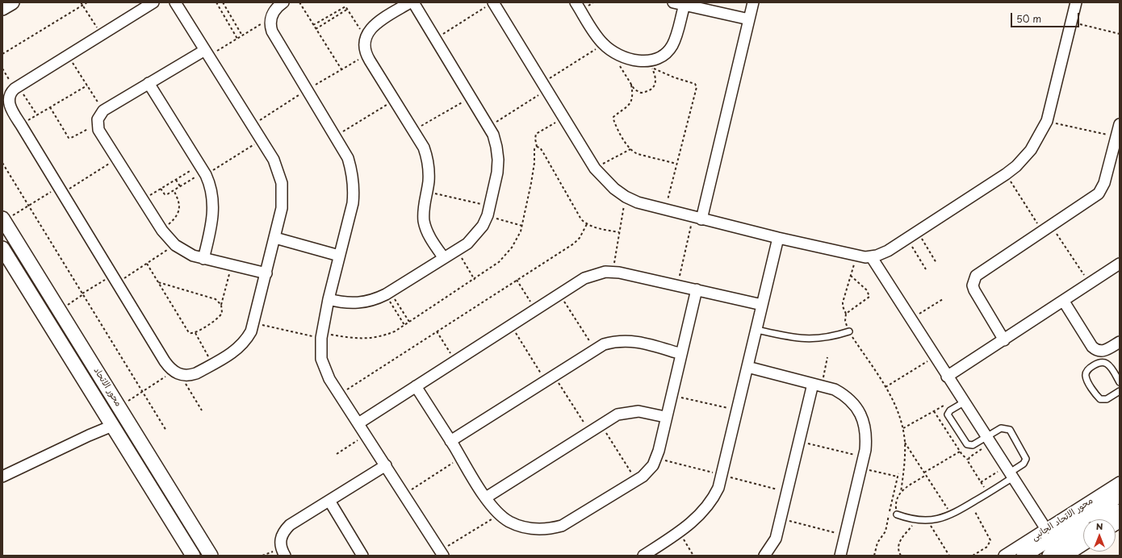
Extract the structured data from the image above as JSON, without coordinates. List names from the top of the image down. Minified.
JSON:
{"streets":{"street":["محور الاتحاد","محور الاتحاد الجانبى"]},"scale_bar":"50 m","north":"top"}
